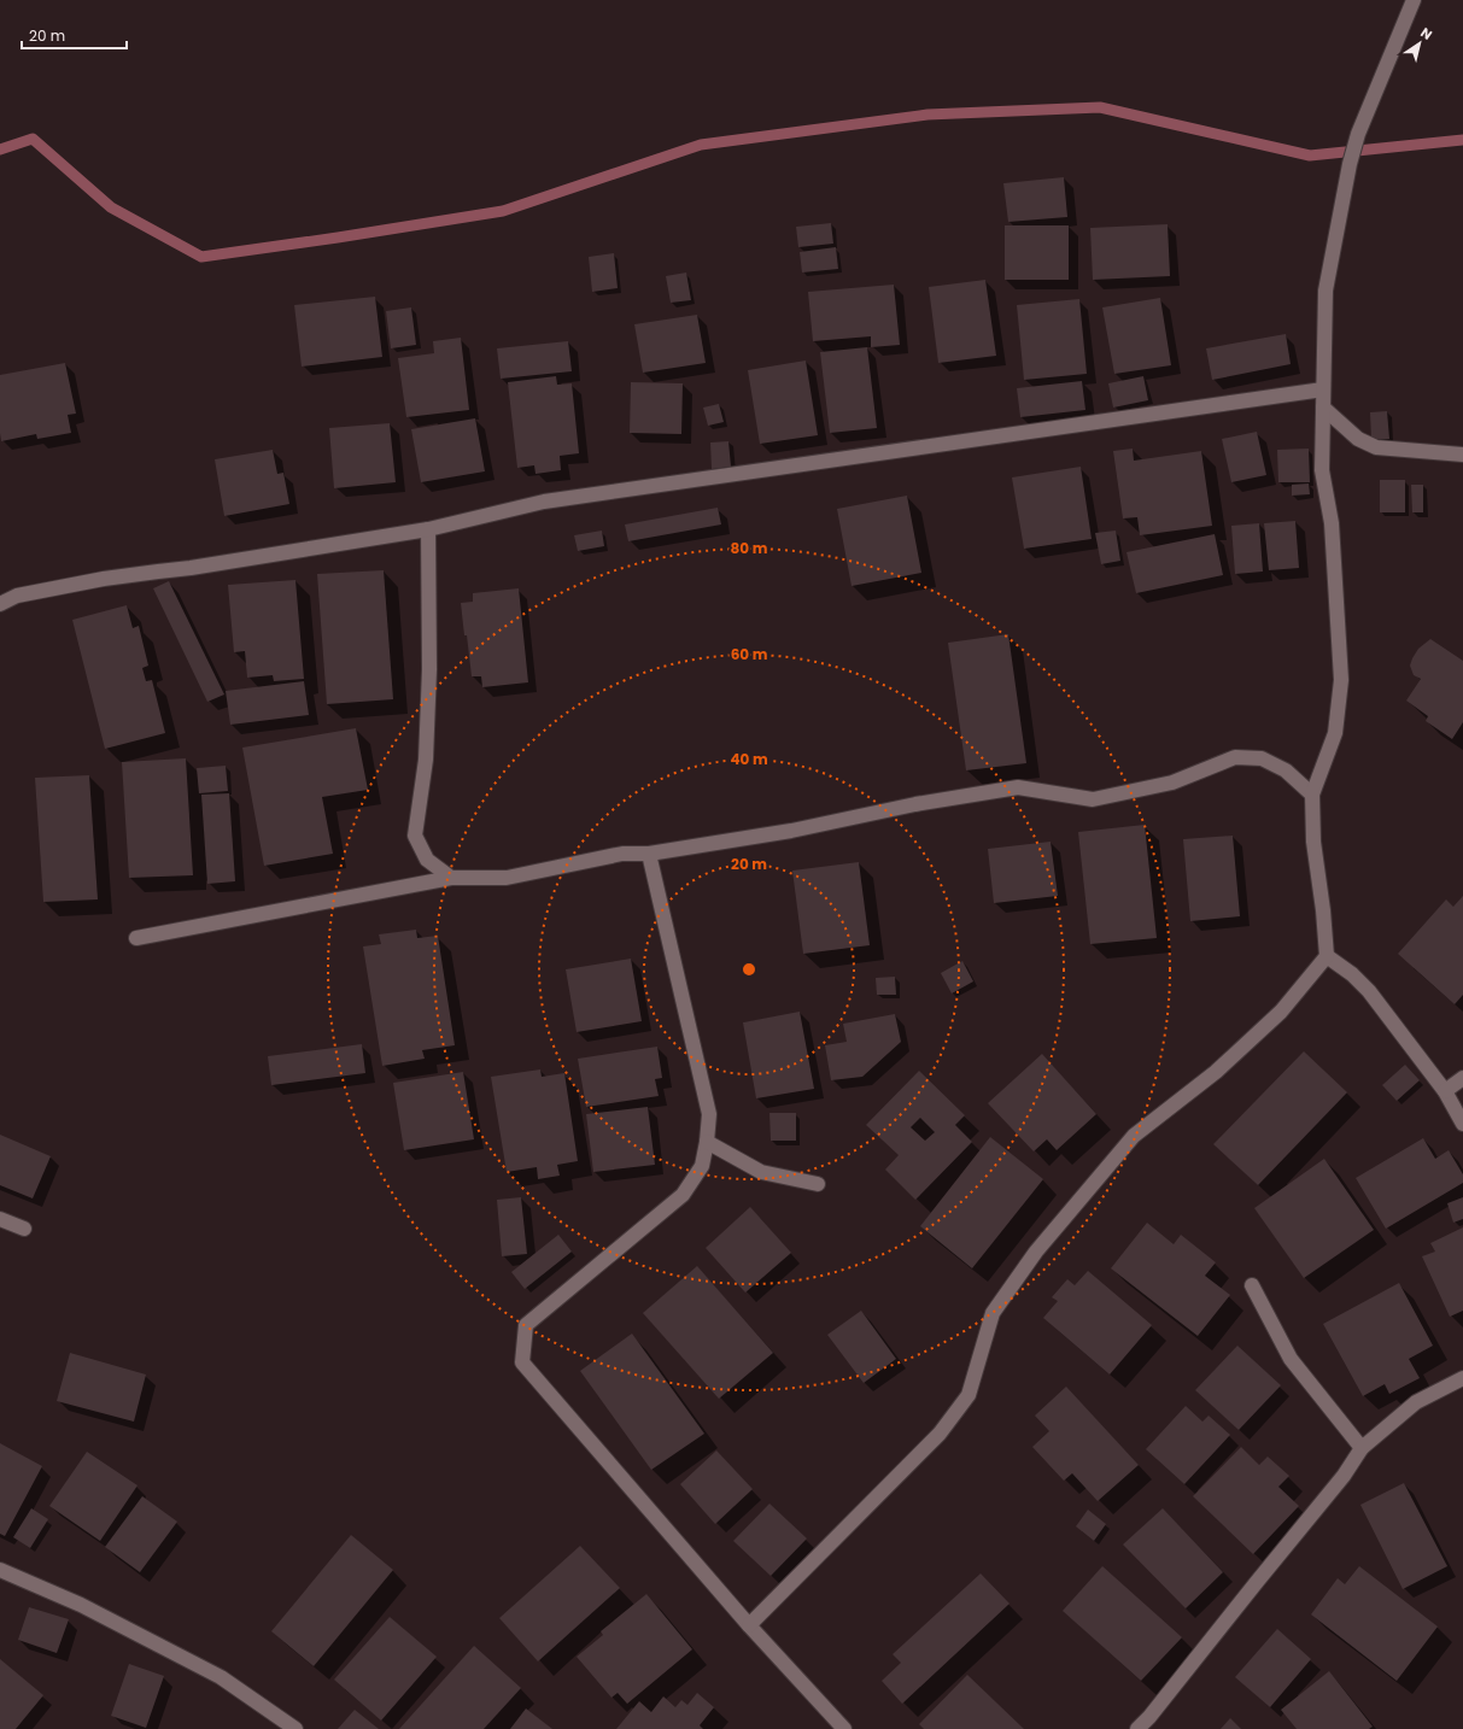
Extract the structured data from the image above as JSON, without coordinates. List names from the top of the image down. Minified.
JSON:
{"scale_bar":"20 m","north":"top right","rings":["80 m","60 m","40 m","20 m"]}
